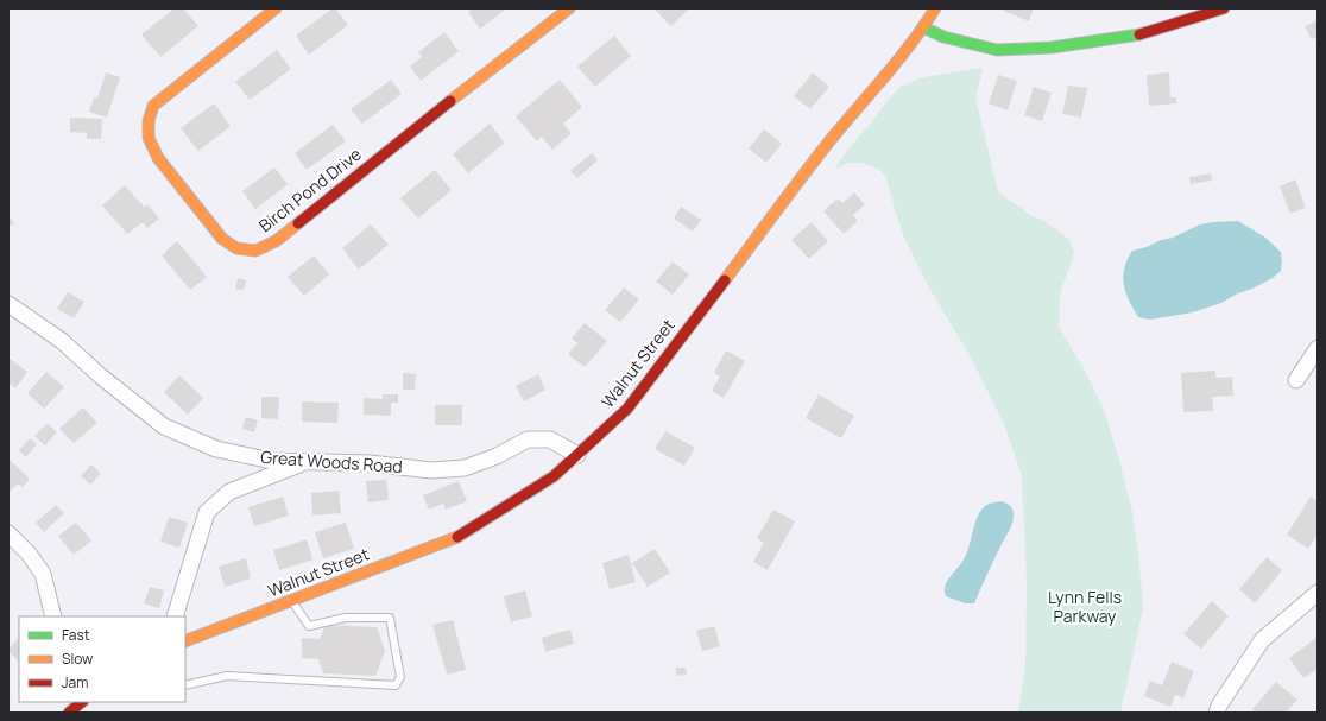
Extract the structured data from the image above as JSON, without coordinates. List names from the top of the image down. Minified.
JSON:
{"streets":{"street":["Birch Pond Drive","Walnut Street","Great Woods Road"]},"crossings":[["Walnut Street","Great Woods Road"]],"parks":["Lynn Fells Parkway"],"legend":["Fast","Slow","Jam"]}
